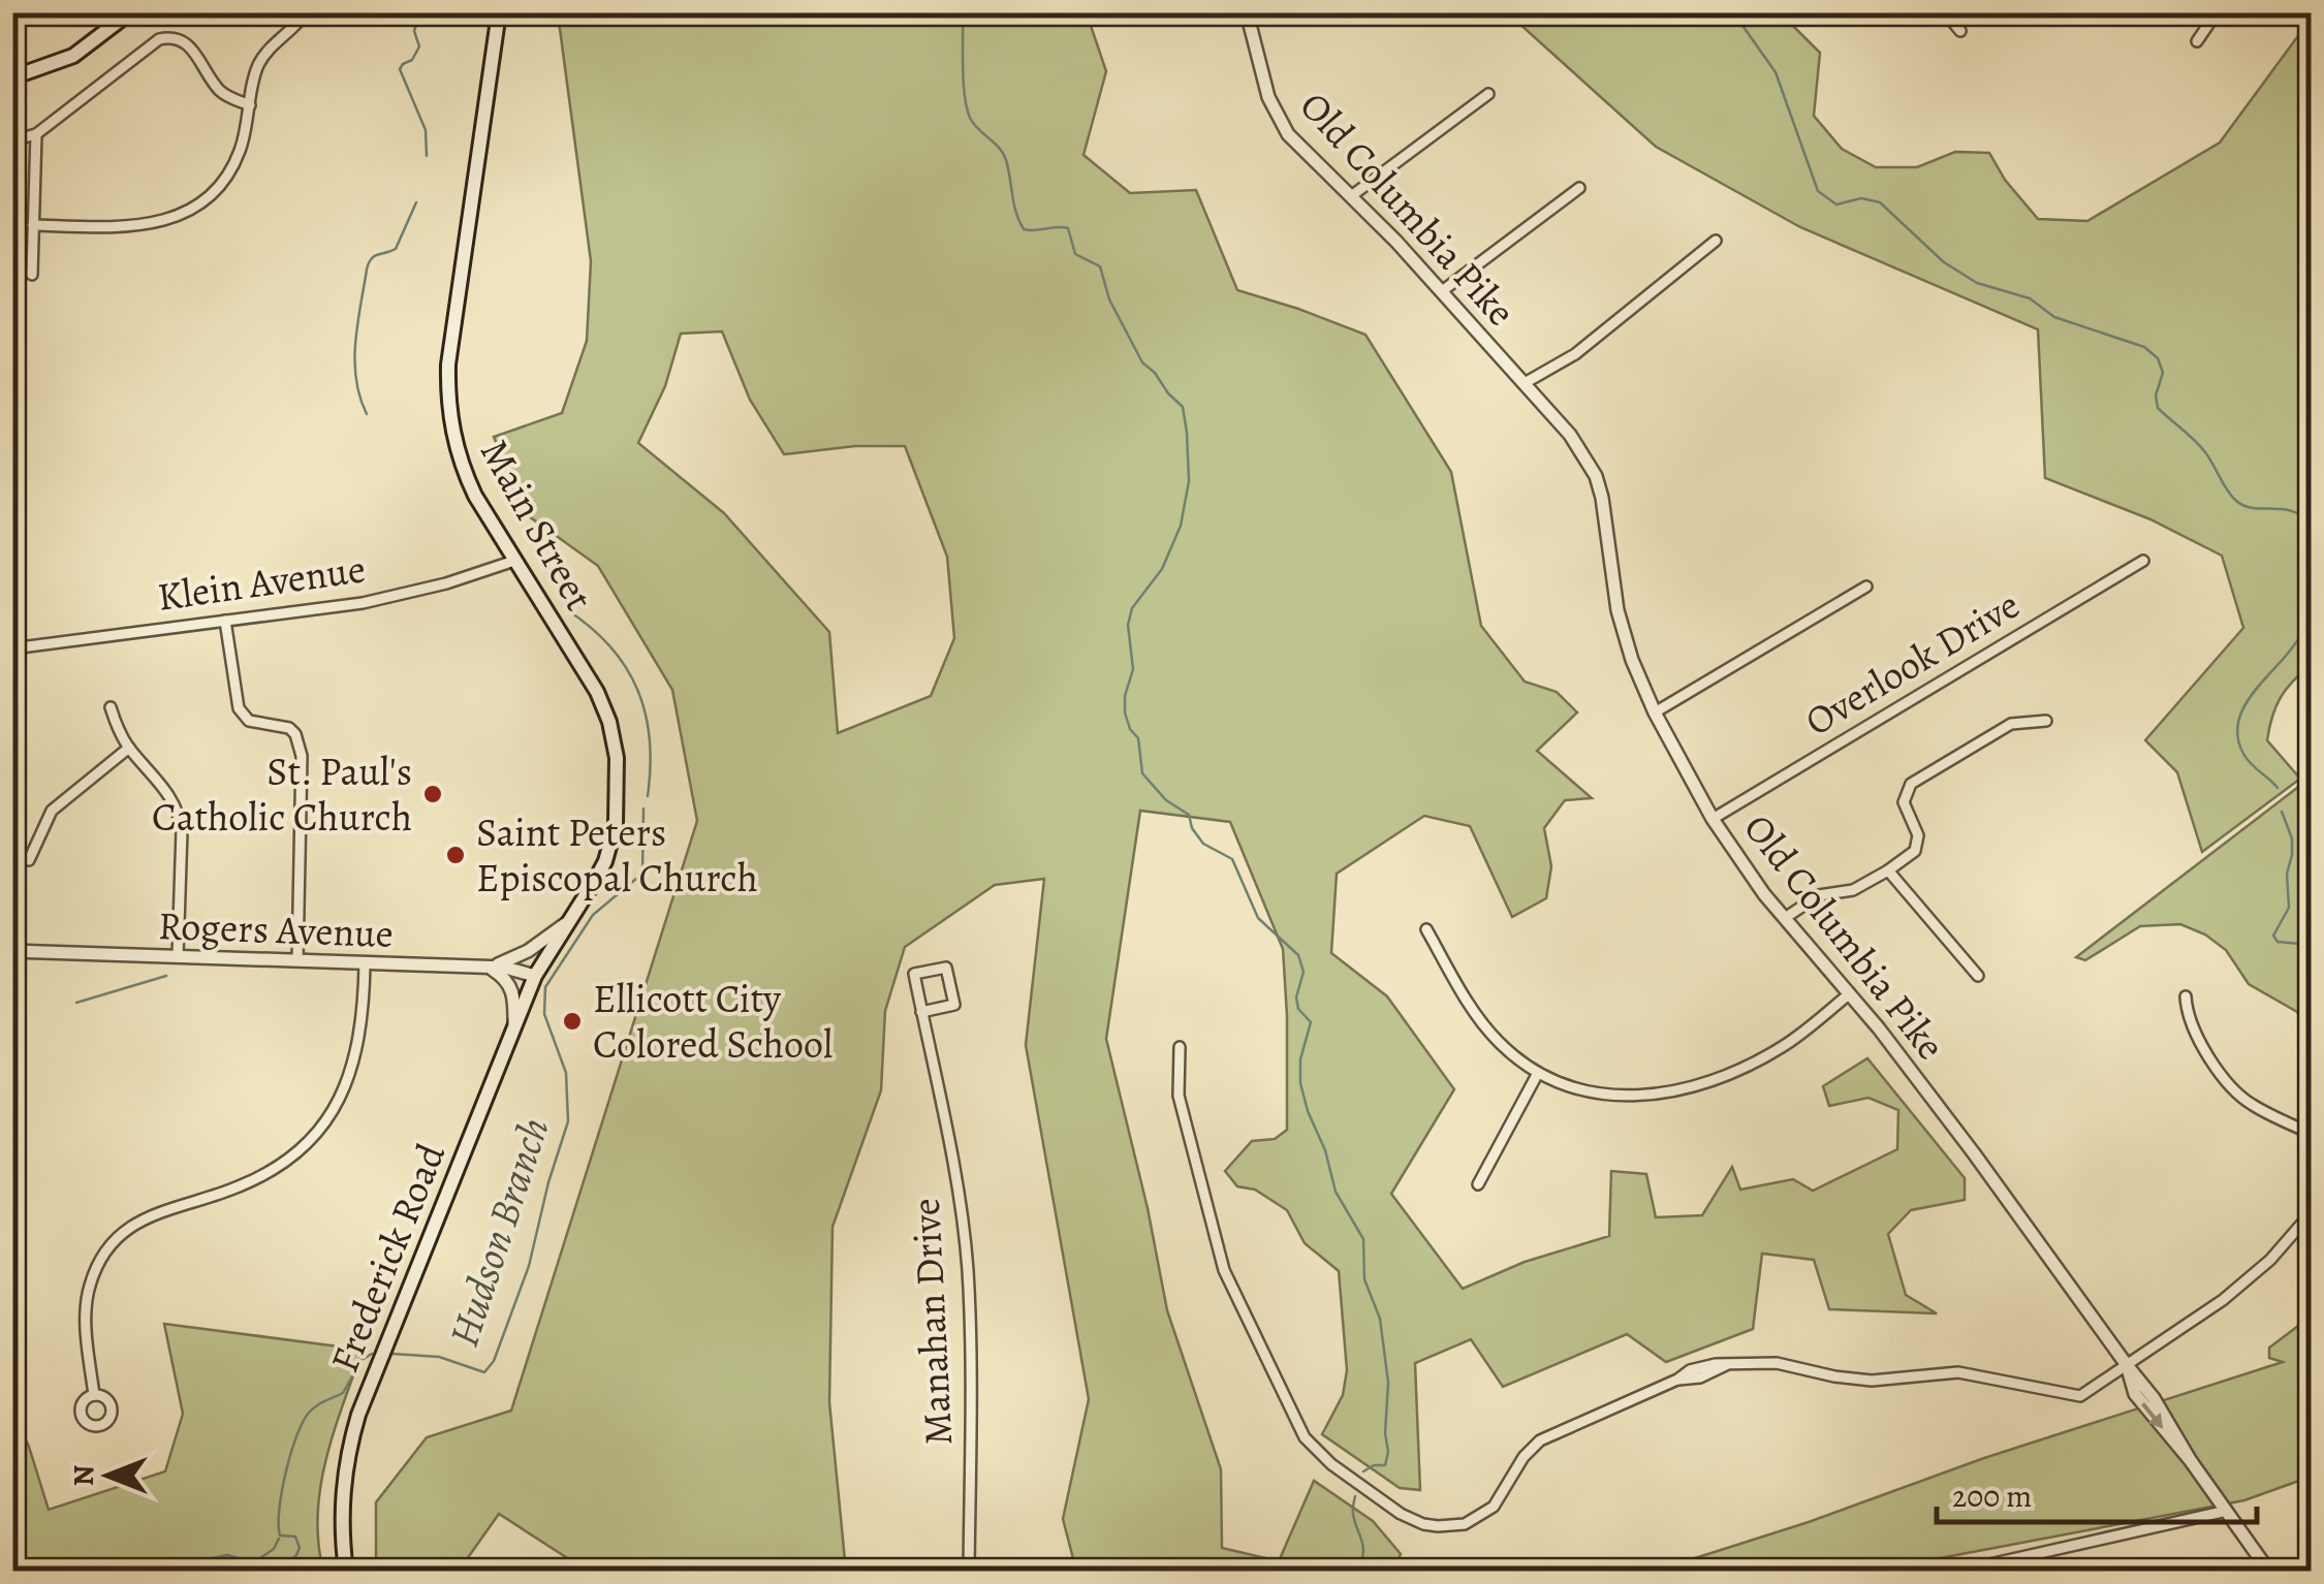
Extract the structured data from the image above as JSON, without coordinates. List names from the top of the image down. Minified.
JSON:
{"streets":{"main road":["Main Street","Frederick Road"],"street":["Old Columbia Pike","Klein Avenue","Overlook Drive","Rogers Avenue","Manahan Drive"]},"crossings":[["Old Columbia Pike","Overlook Drive"],["Main Street","Klein Avenue"],["Main Street","Rogers Avenue"],["Main Street","Frederick Road"],["Rogers Avenue","Frederick Road"]],"water":["Hudson Branch"],"places":["St. Paul's Catholic Church","Saint Peters Episcopal Church","Ellicott City Colored School"],"scale_bar":"200 m","north":"left"}
